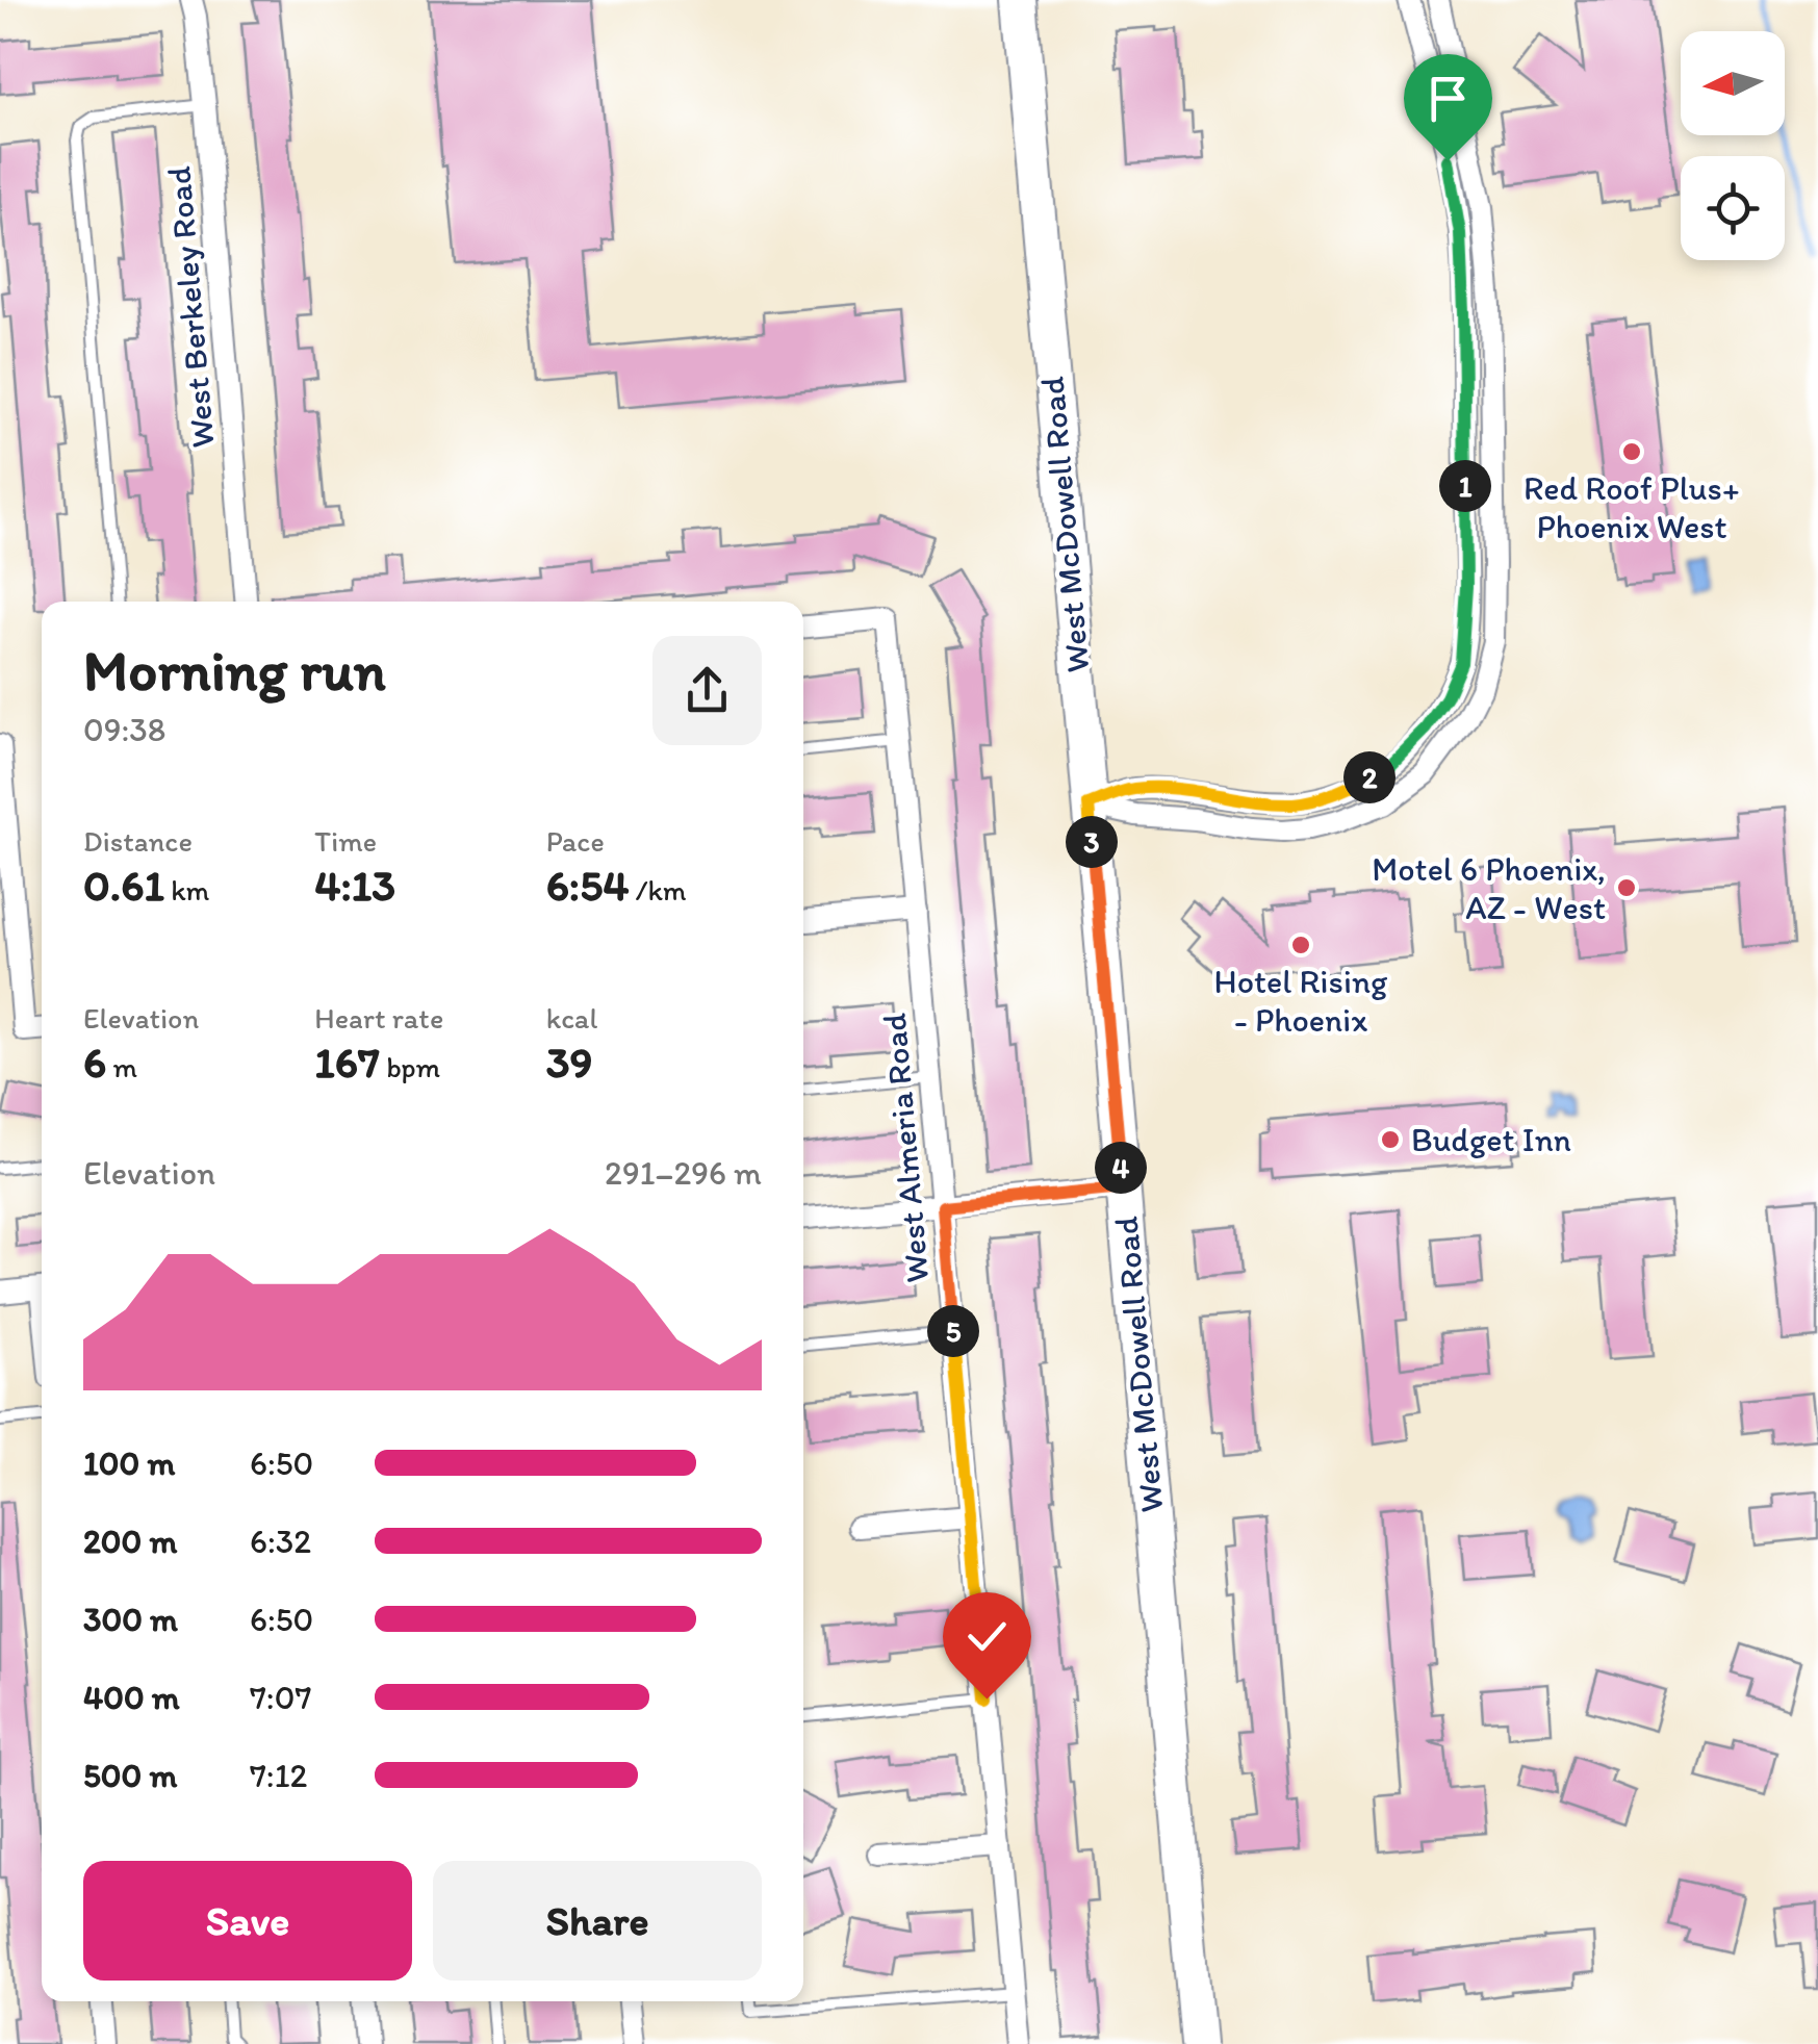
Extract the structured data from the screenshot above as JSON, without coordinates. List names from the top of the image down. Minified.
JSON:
{"streets":{"main road":["West McDowell Road"],"street":["West Berkeley Road","West Almeria Road"]},"places":["Red Roof Plus+ Phoenix West","Motel 6 Phoenix, AZ - West","Hotel Rising - Phoenix","Budget Inn"],"north":"left","page":{"pins":["1","2","3","4","5"],"heading":["Morning run","09:38"],"stats":[["Distance","0.61 km"],["Time","4:13"],["Pace","6:54 /km"],["Elevation","6 m"],["Heart rate","167 bpm"],["kcal","39"]],"chart":["Elevation","291–296 m"],"list":[{"name":"100 m","note":"6:50"},{"name":"200 m","note":"6:32"},{"name":"300 m","note":"6:50"},{"name":"400 m","note":"7:07"},{"name":"500 m","note":"7:12"}],"buttons":["Save","Share"]}}
